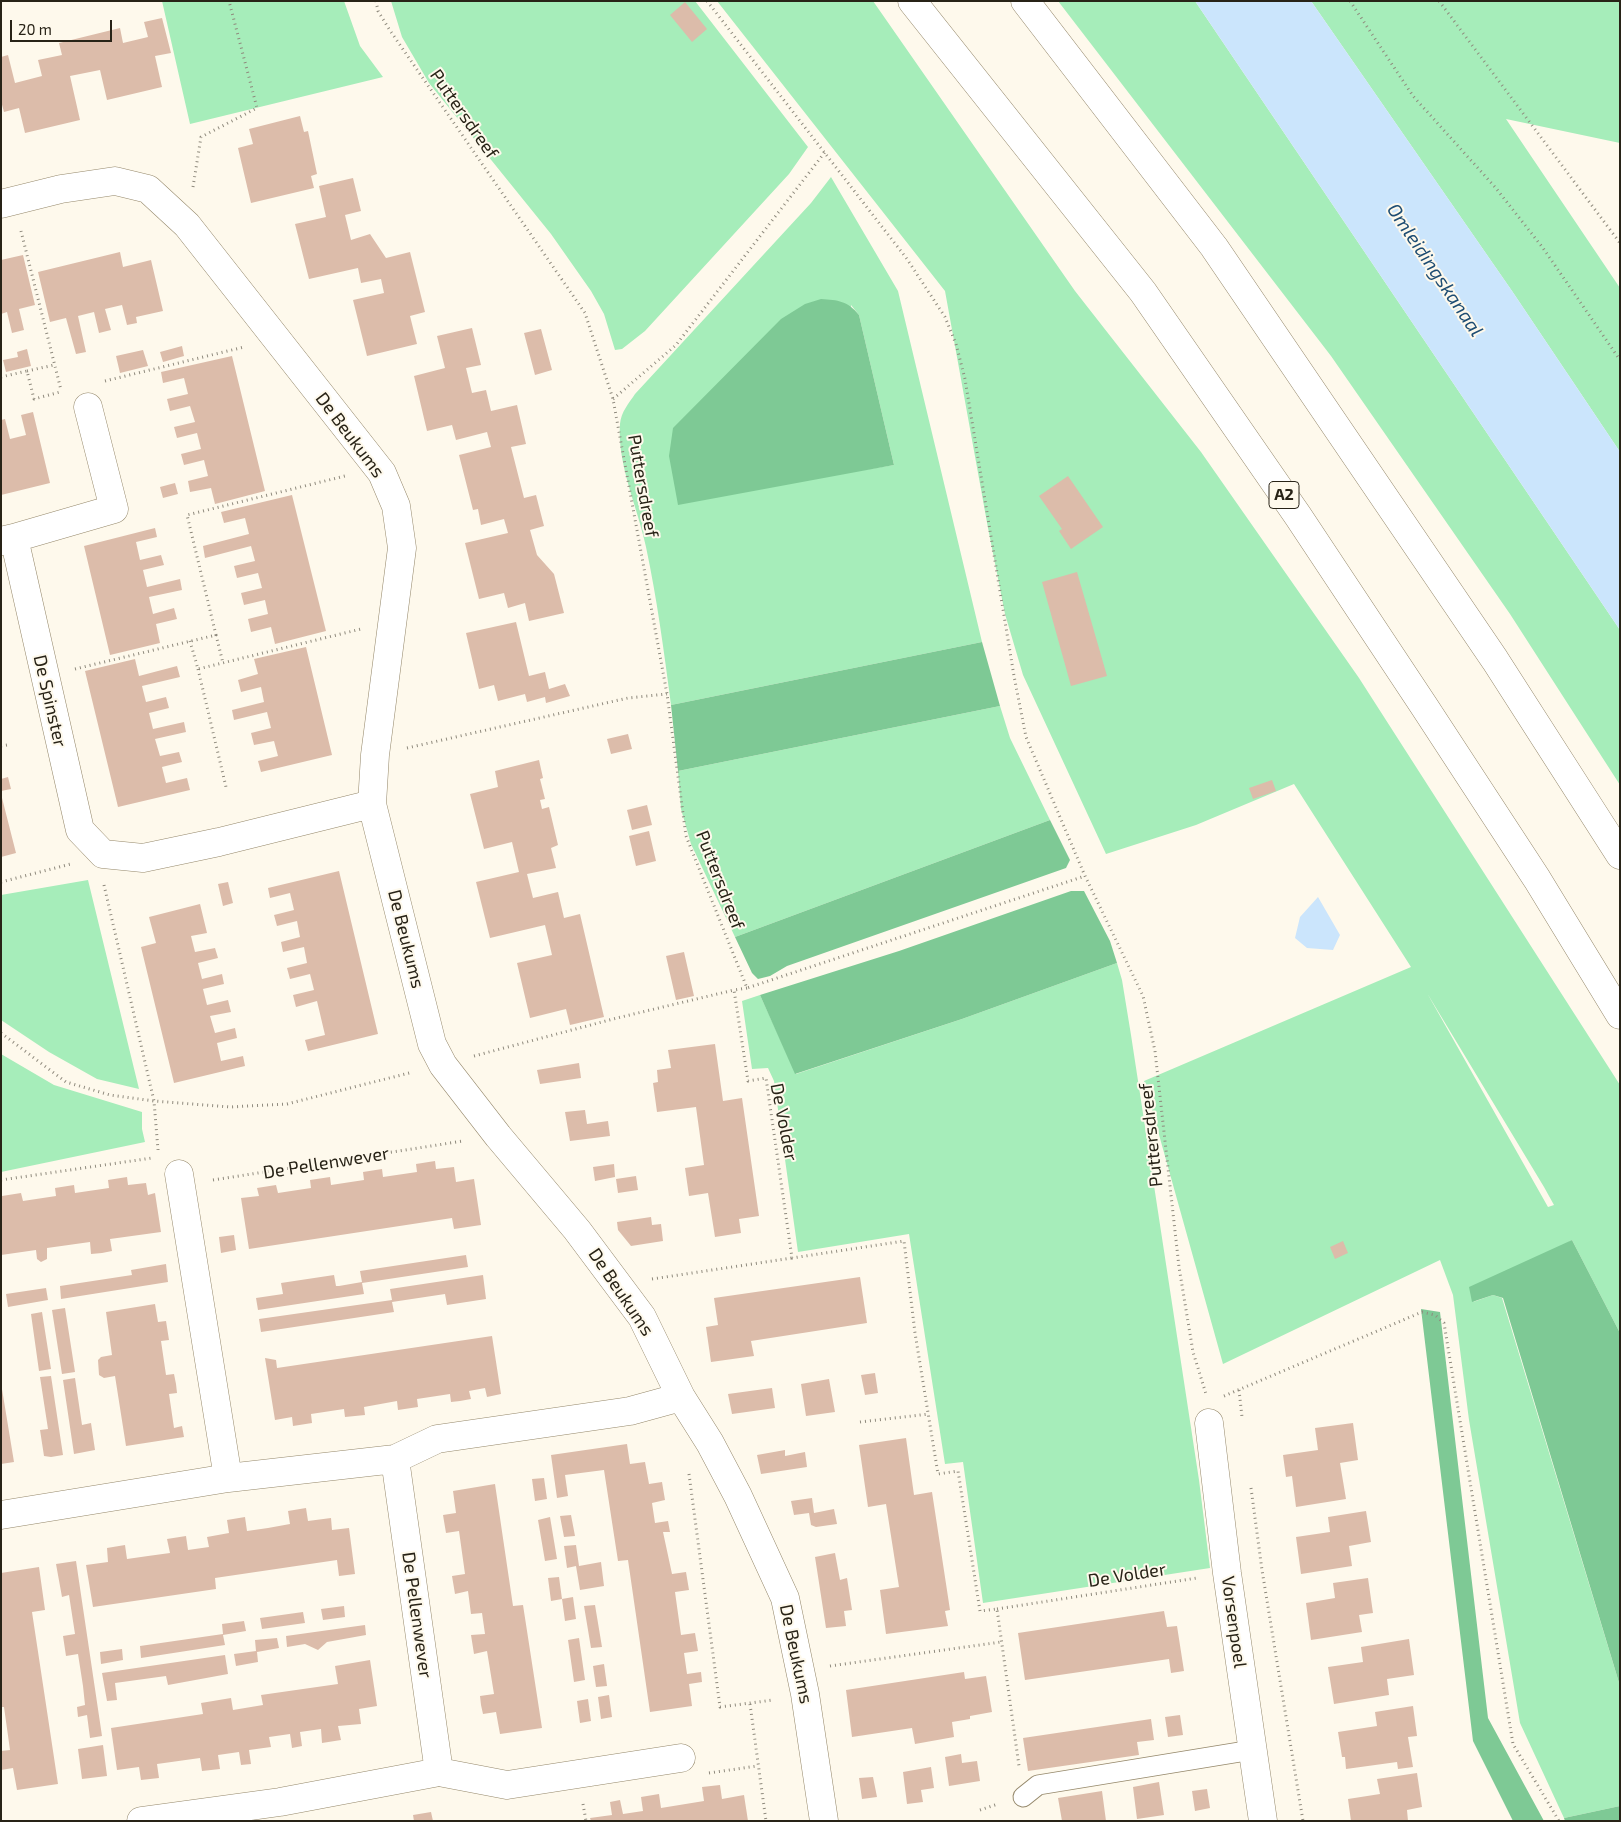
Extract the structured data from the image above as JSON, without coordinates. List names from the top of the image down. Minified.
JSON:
{"streets":{"main road":["De Beukums","A2","De Spinster","De Pellenwever","Vorsenpoel"],"path":["Puttersdreef","De Volder"]},"crossings":[["Puttersdreef","Vorsenpoel"],["De Beukums","De Volder"],["De Beukums","De Pellenwever"],["De Volder","Vorsenpoel"]],"water":["Omleidingskanaal"],"scale_bar":"20 m"}
